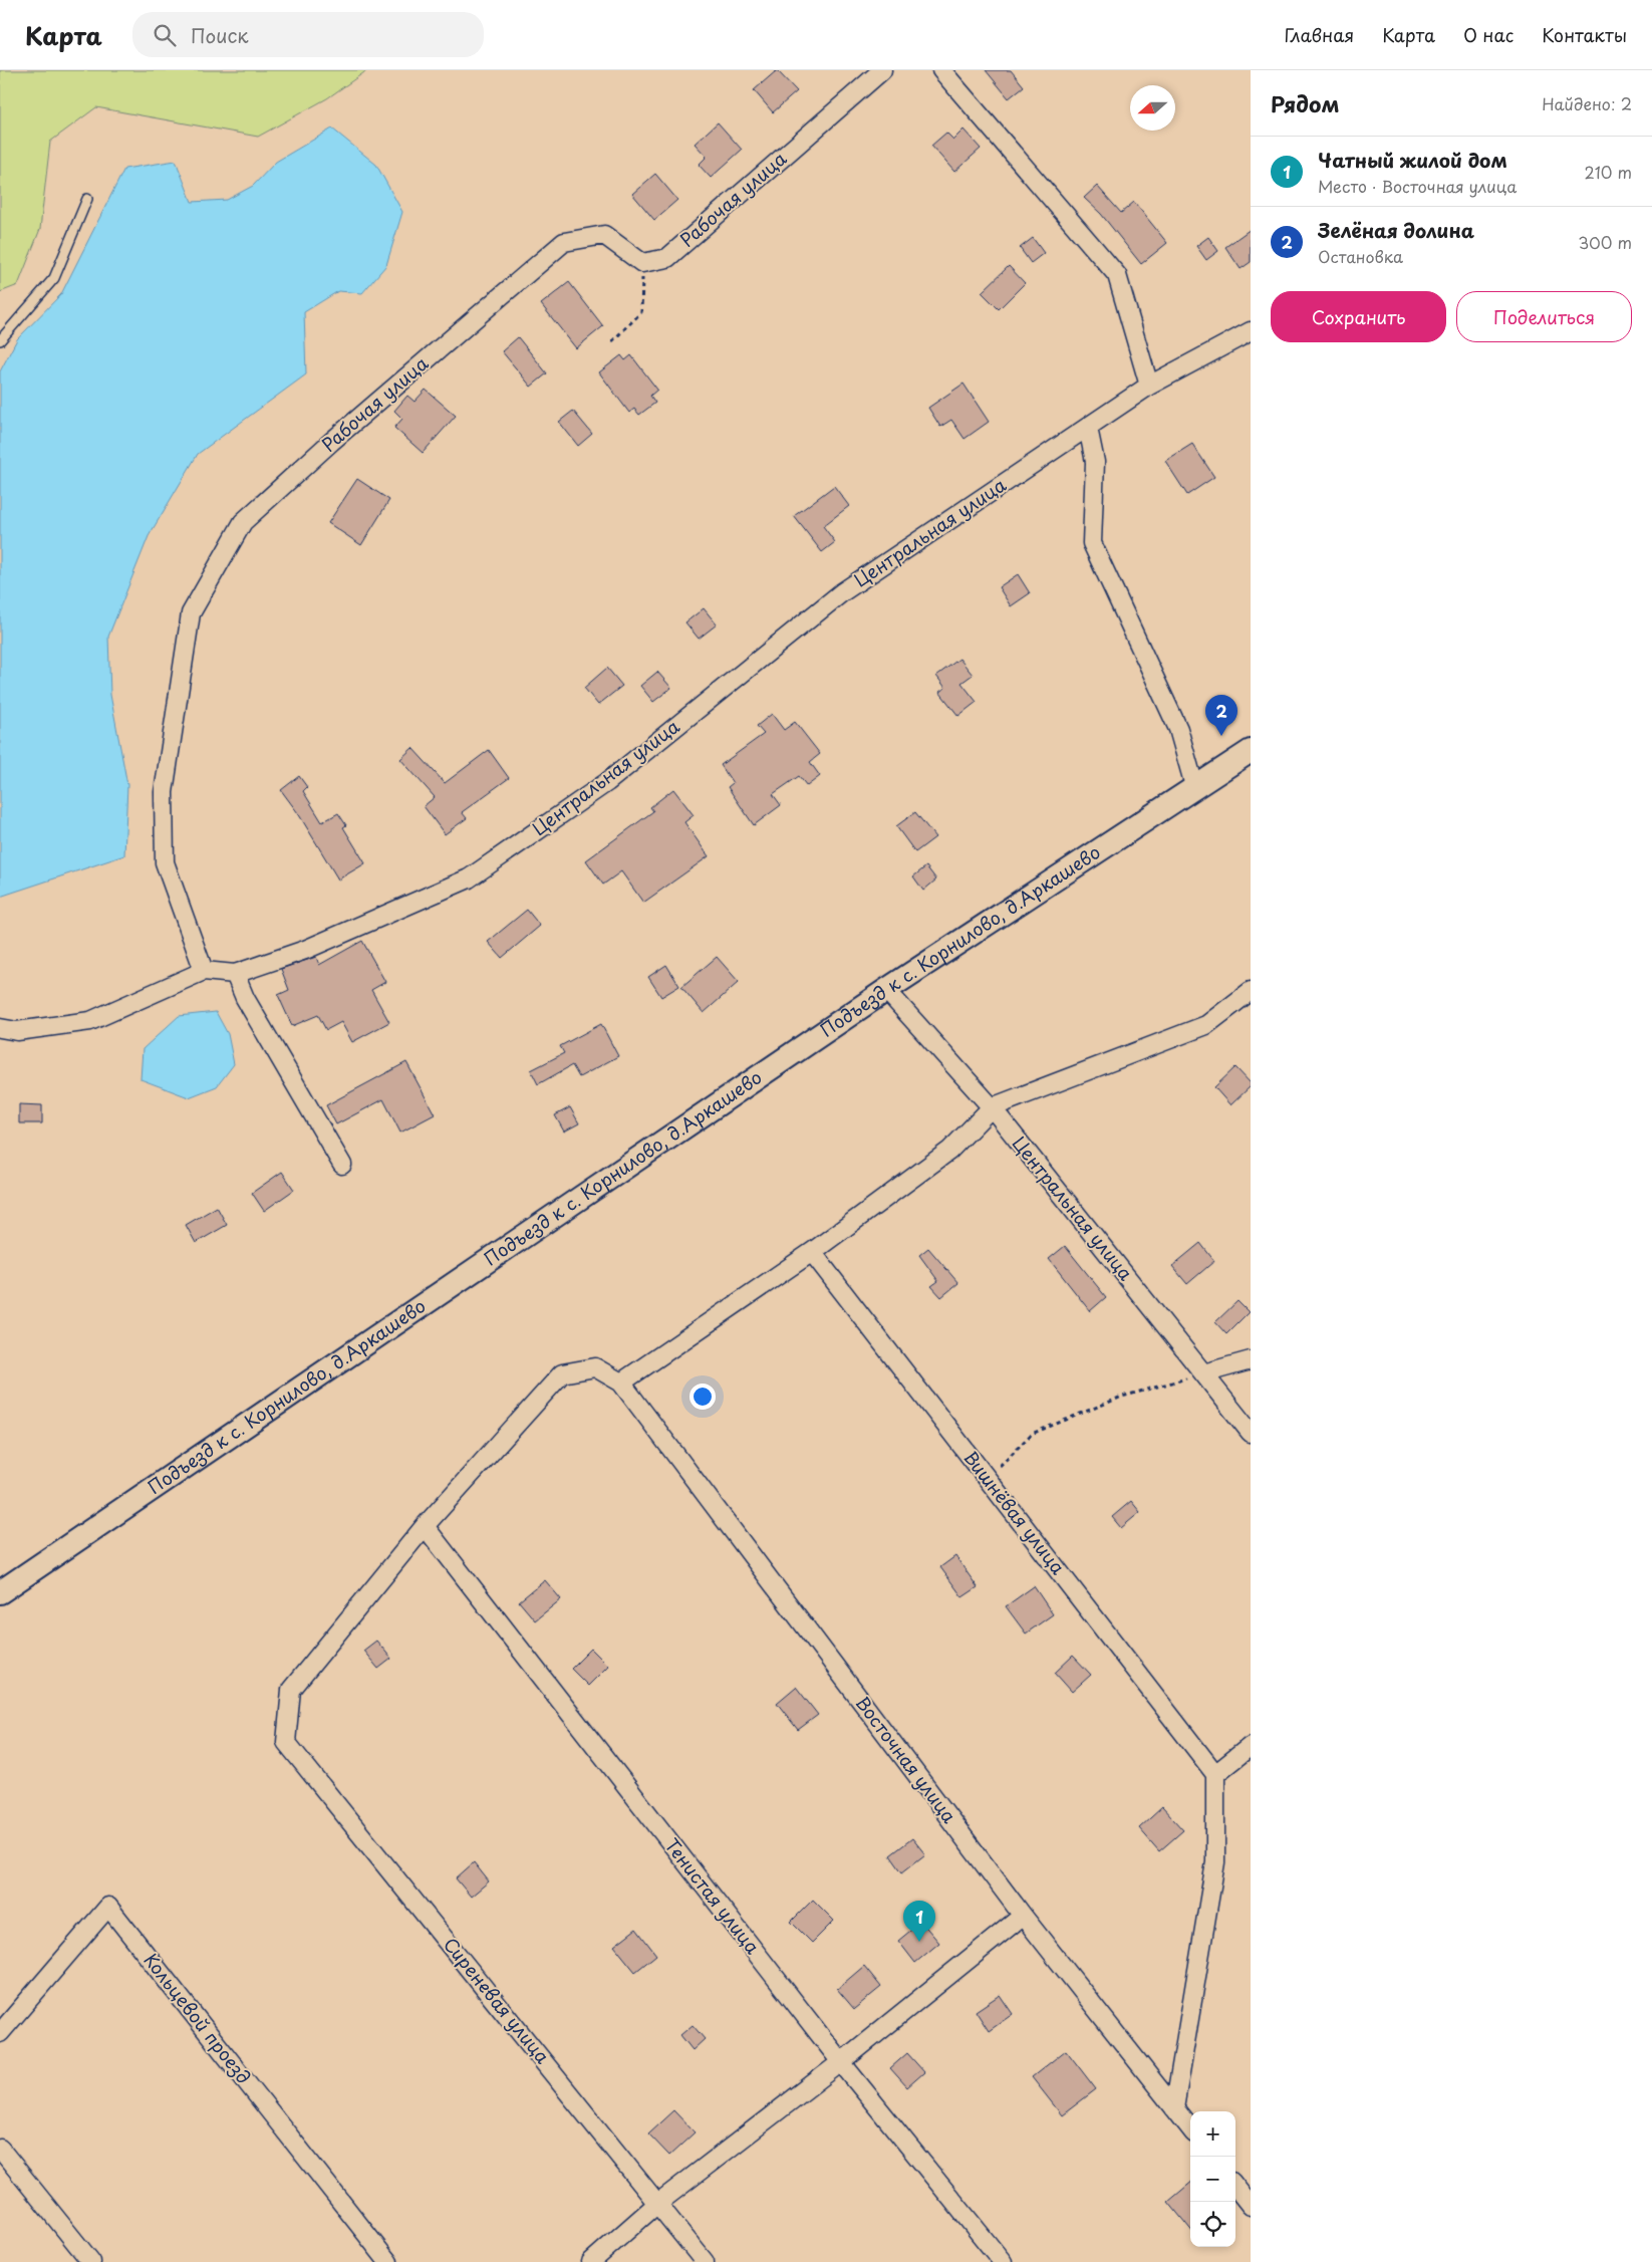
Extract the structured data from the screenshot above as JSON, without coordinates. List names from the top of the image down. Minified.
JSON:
{"streets":{"street":["Рабочая улица","Центральная улица","Подъезд к с. Корнилово, д.Аркашево","Вишнёвая улица","Восточная улица","Тенистая улица","Сиреневая улица","Кольцевой проезд"]},"crossings":[["Рабочая улица","Центральная улица"],["Центральная улица","Подъезд к с. Корнилово, д.Аркашево"],["Тенистая улица","Сиреневая улица"]],"north":"left","page":{"header":"Карта","search":"Поиск","nav":["Главная","Карта","О нас","Контакты"],"heading":["Рядом","Найдено: 2"],"list":[{"mark":"1","name":"Чатный жилой дом","note":"Место · Восточная улица","value":"210 m"},{"mark":"2","name":"Зелёная долина","note":"Остановка","value":"300 m"}],"buttons":["Сохранить","Поделиться"],"pins":["2","1"],"map_buttons":["+","−"]}}
